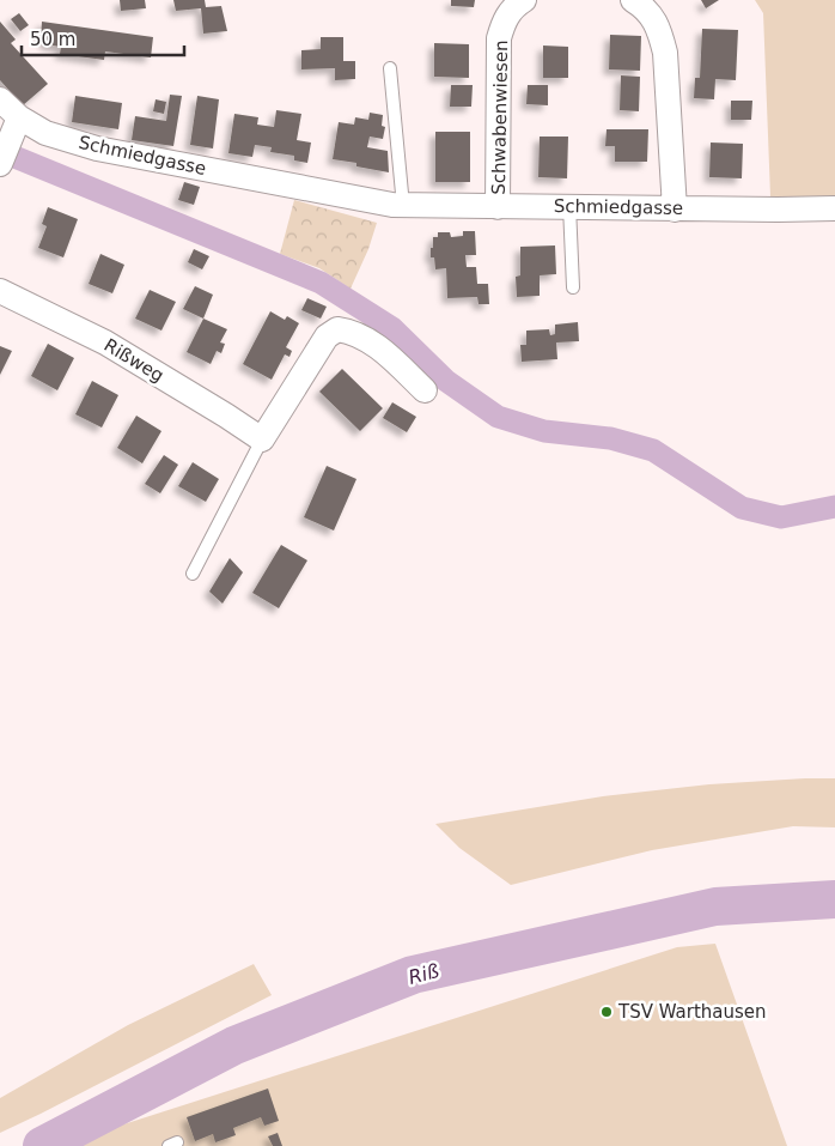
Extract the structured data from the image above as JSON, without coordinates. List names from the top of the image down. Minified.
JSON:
{"streets":{"street":["Schwabenwiesen","Schmiedgasse","Rißweg"]},"crossings":[["Schwabenwiesen","Schmiedgasse"]],"water":["Riß"],"places":["TSV Warthausen"],"scale_bar":"50 m"}
